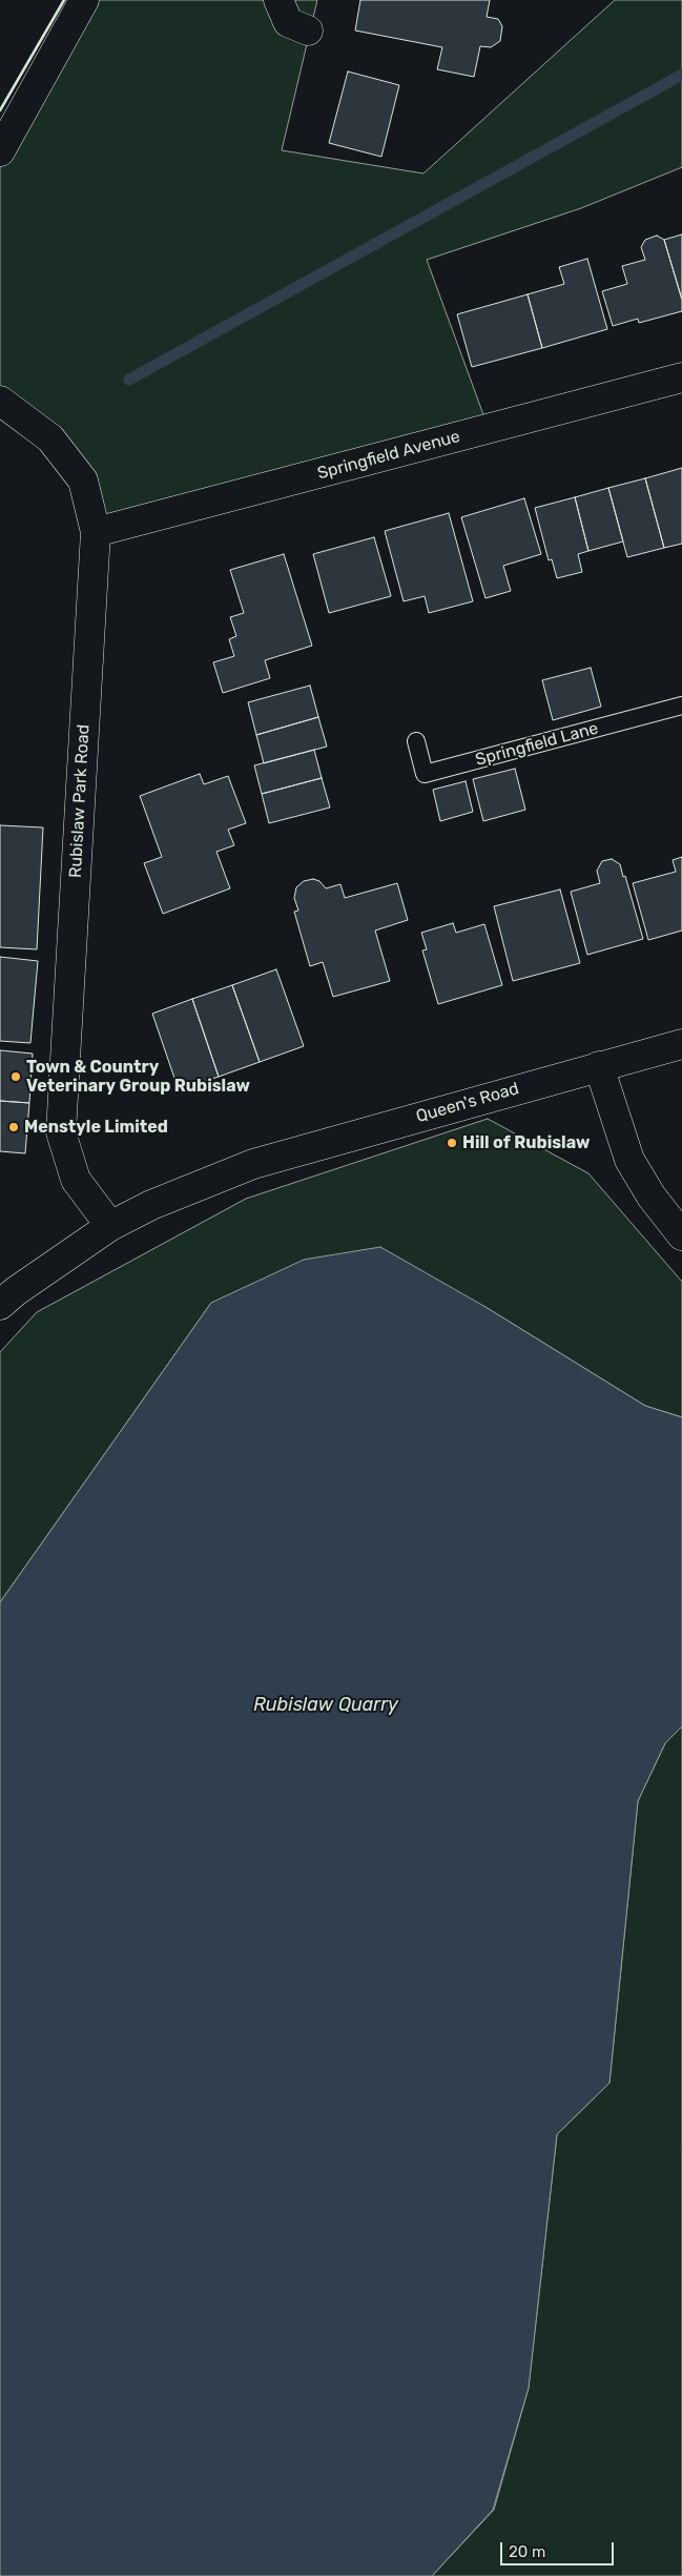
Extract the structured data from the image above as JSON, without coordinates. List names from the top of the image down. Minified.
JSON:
{"streets":{"street":["Springfield Avenue","Rubislaw Park Road","Queen's Road"],"lane":["Springfield Lane"]},"crossings":[["Springfield Avenue","Rubislaw Park Road"],["Rubislaw Park Road","Queen's Road"]],"water":["Rubislaw Quarry"],"places":["Town & Country Veterinary Group Rubislaw","Menstyle Limited","Hill of Rubislaw"],"scale_bar":"20 m"}
